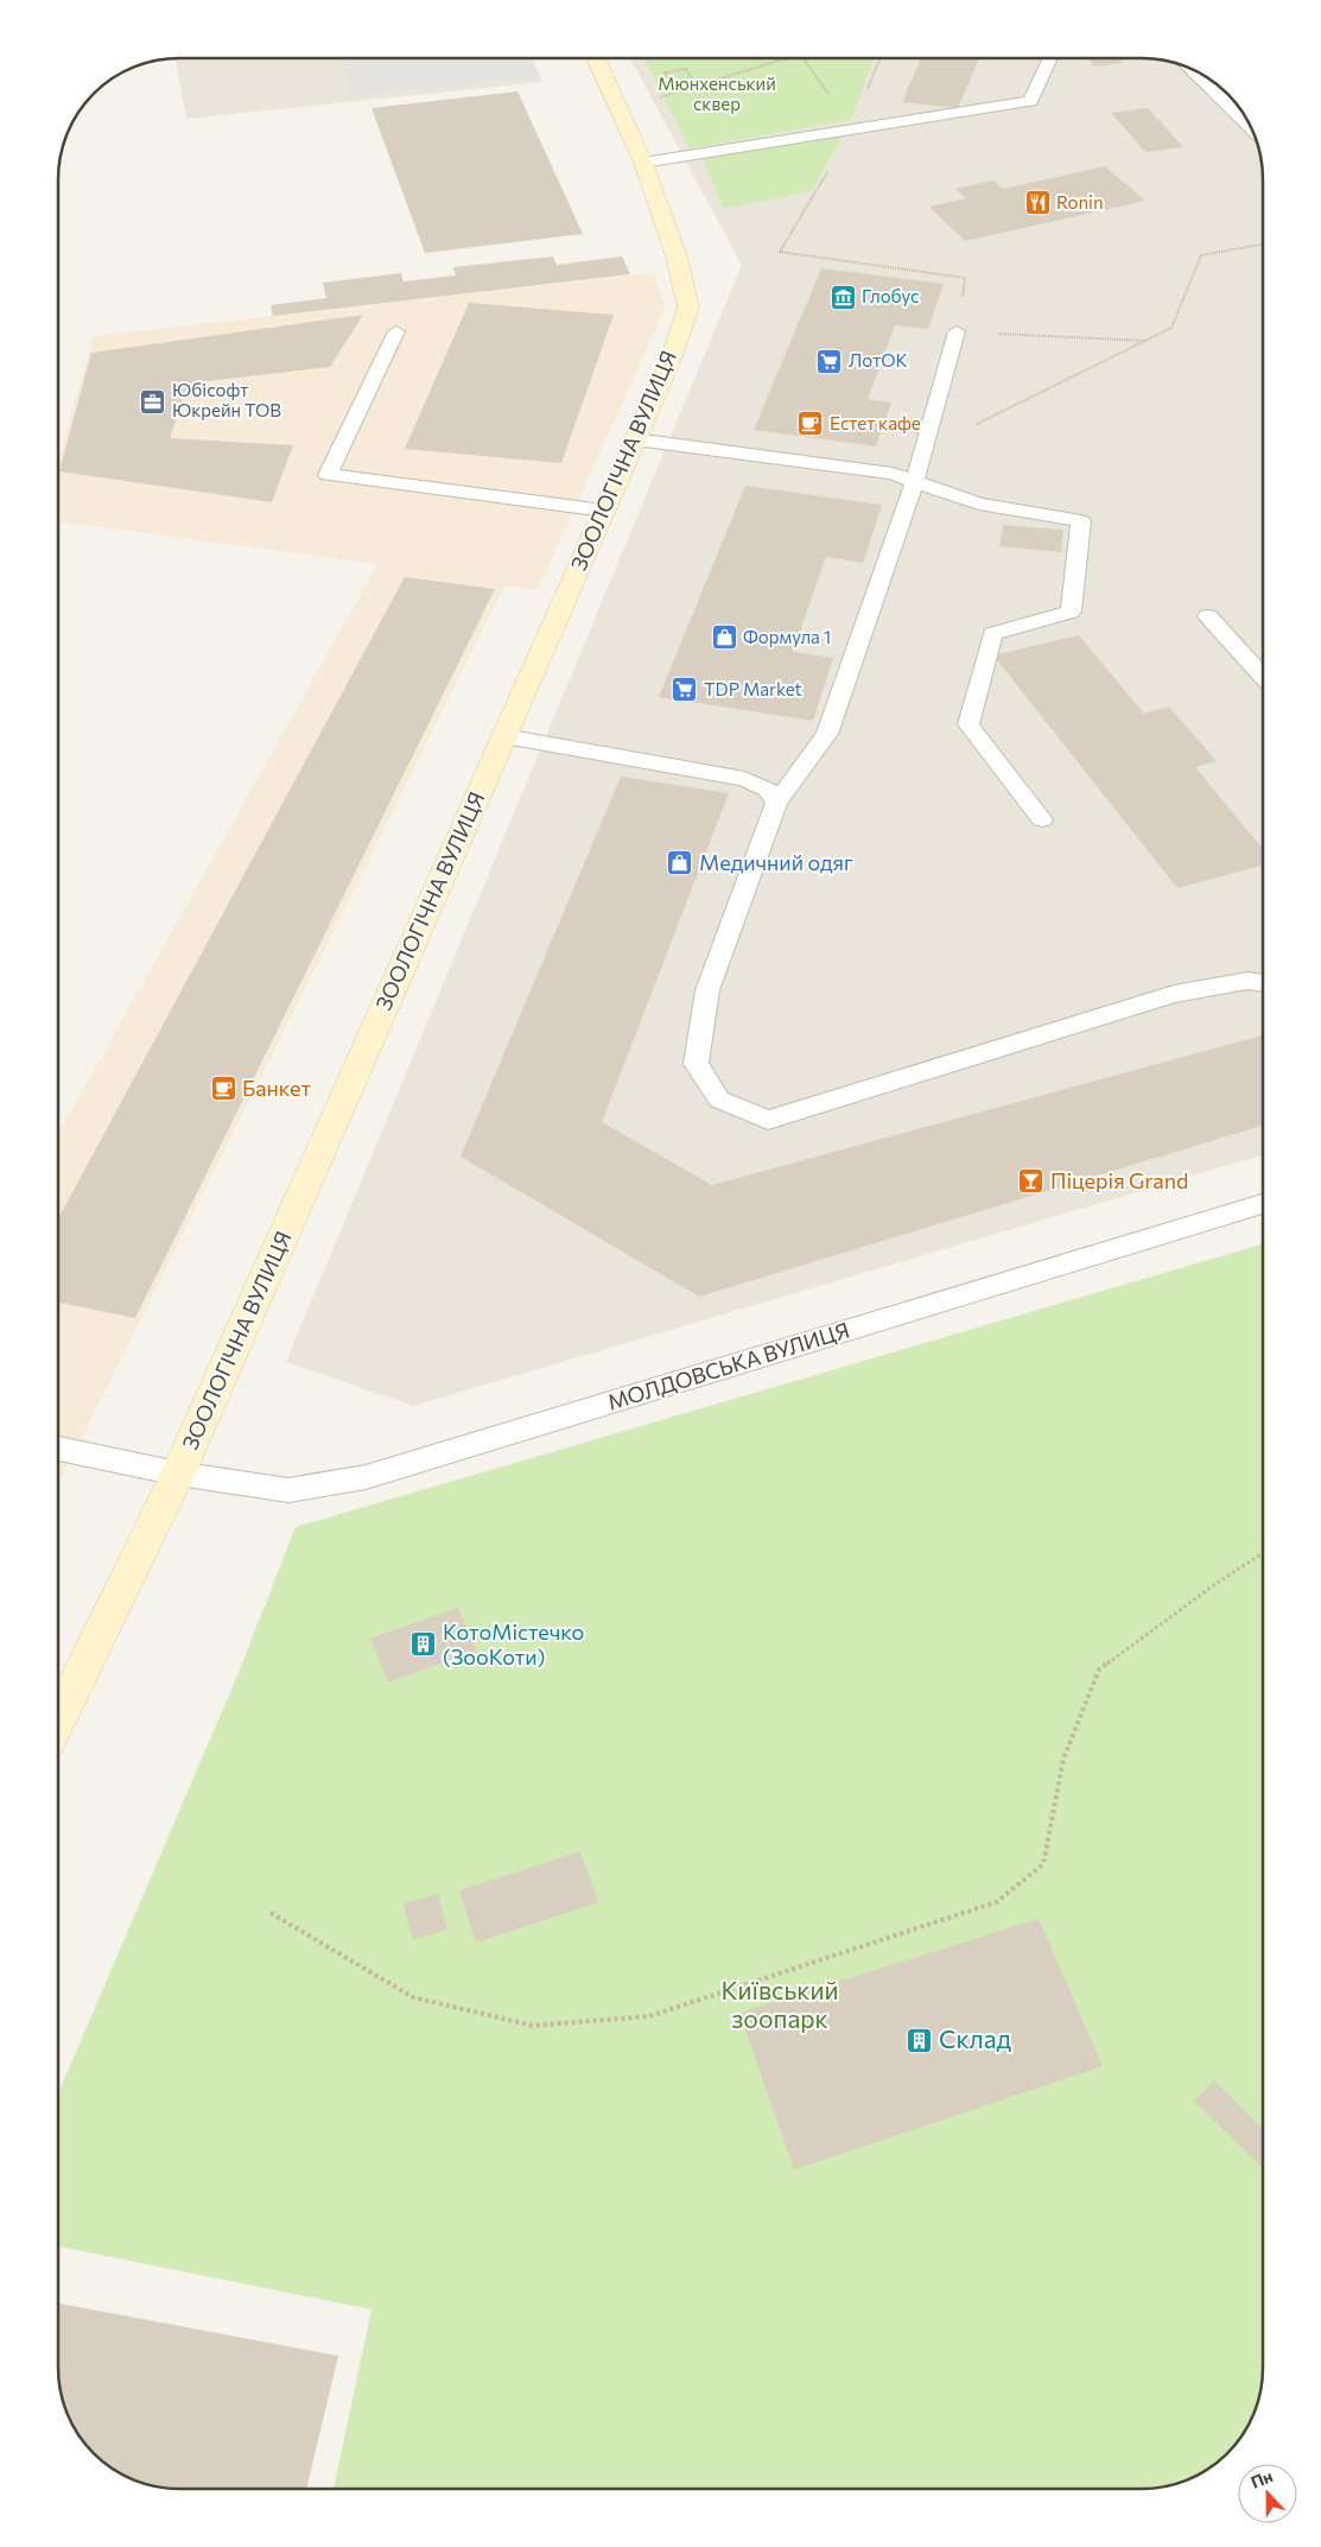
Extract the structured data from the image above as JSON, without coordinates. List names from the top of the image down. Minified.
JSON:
{"streets":{"street":["ЗООЛОГІЧНА ВУЛИЦЯ"],"lane":["МОЛДОВСЬКА ВУЛИЦЯ"]},"crossings":[["ЗООЛОГІЧНА ВУЛИЦЯ","МОЛДОВСЬКА ВУЛИЦЯ"]],"parks":["Мюнхенський сквер","Київський зоопарк"],"places":{"restaurant":["Ronin"],"museum":["Глобус"],"supermarket":["ЛотОК","TDP Market"],"office":["Юбісофт Юкрейн ТОВ"],"cafe":["Естет кафе","Банкет"],"shop":["Формула 1","Медичний одяг"],"bar":["Піцерія Grand"],"building":["КотоМістечко (ЗооКоти)","Склад"]},"north":"top"}
